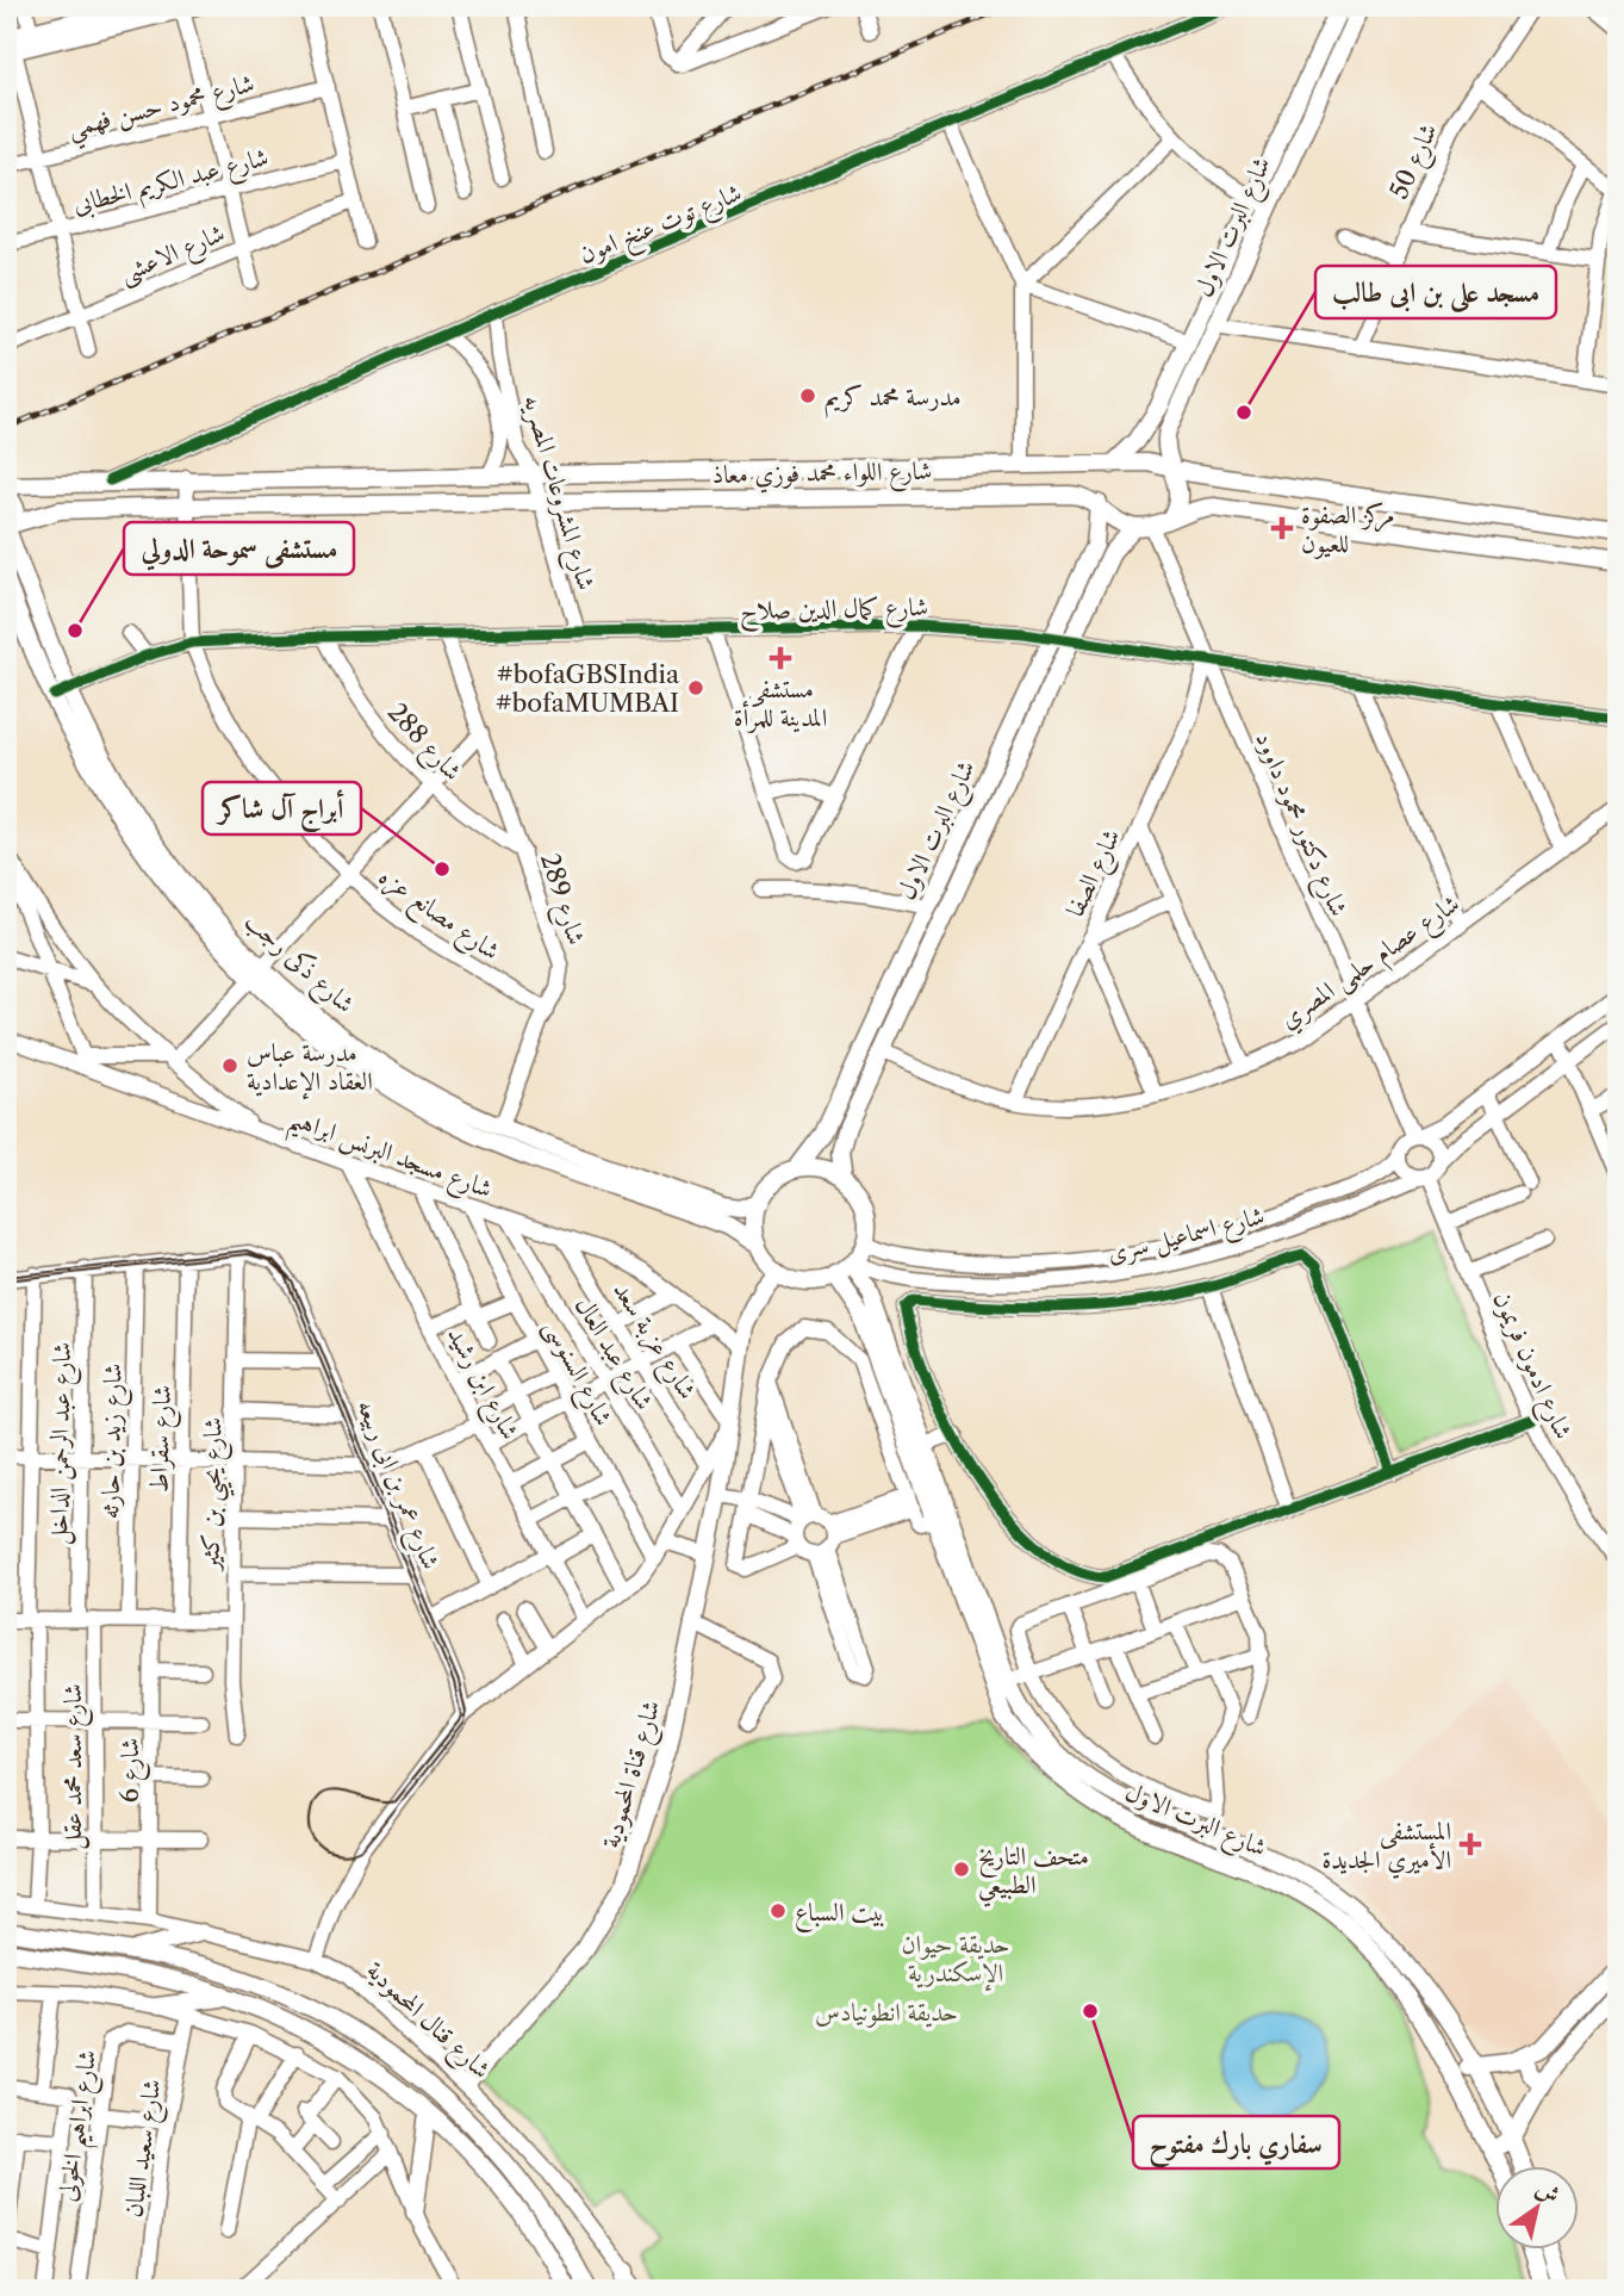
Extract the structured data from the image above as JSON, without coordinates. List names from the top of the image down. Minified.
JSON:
{"streets":{"main road":["شارع البرت الاول","شارع اللواء محمد فوزي معاذ","شارع ذكى رجب","شارع قناة المحمودية"],"street":["شارع محمود حسن فهمي","شارع 50","شارع عبد الكريم الخطابى","شارع توت عنخ امون","شارع الاعشى","شارع المشروعات المصريه","شارع كمال الدين صلاح","شارع 288","شارع دكتور محمود داوود","شارع الصفا","شارع 289","شارع مصانع عزه","شارع عصام حلمى المصري","شارع مسجد البرنس ابراهيم","شارع اسماعيل سرى","شارع عزبة سعد","شارع عبد العال","شارع ادمون فريمون","شارع السنوسى","شارع ابن رشيد","شارع سقراط","شارع زيد بن حارثه","شارع عبد الرحمن الداخل","شارع عمر بن ابى ربيعه","شارع يحيي بن كثير","شارع سعد محمد عقل","شارع 6","شارع قنال المحمودية","شارع ابراهيم الخولى","شارع سعيد اللبان"]},"crossings":[["شارع توت عنخ امون","شارع اللواء محمد فوزي معاذ"],["شارع توت عنخ امون","شارع المشروعات المصريه"],["شارع البرت الاول","شارع اللواء محمد فوزي معاذ"],["شارع البرت الاول","شارع كمال الدين صلاح"],["شارع البرت الاول","شارع دكتور محمود داوود"],["شارع البرت الاول","شارع عصام حلمى المصري"],["شارع البرت الاول","شارع ذكى رجب"],["شارع البرت الاول","شارع اسماعيل سرى"],["شارع اللواء محمد فوزي معاذ","شارع المشروعات المصريه"],["شارع اللواء محمد فوزي معاذ","شارع دكتور محمود داوود"],["شارع اللواء محمد فوزي معاذ","شارع مصانع عزه"],["شارع اللواء محمد فوزي معاذ","شارع ذكى رجب"],["شارع المشروعات المصريه","شارع كمال الدين صلاح"],["شارع كمال الدين صلاح","شارع 288"],["شارع كمال الدين صلاح","شارع 289"],["شارع كمال الدين صلاح","شارع مصانع عزه"],["شارع كمال الدين صلاح","شارع ذكى رجب"],["شارع 288","شارع 289"],["شارع دكتور محمود داوود","شارع الصفا"],["شارع دكتور محمود داوود","شارع عصام حلمى المصري"],["شارع دكتور محمود داوود","شارع اسماعيل سرى"],["شارع دكتور محمود داوود","شارع ادمون فريمون"],["شارع الصفا","شارع عصام حلمى المصري"],["شارع 289","شارع مصانع عزه"],["شارع 289","شارع ذكى رجب"],["شارع ذكى رجب","شارع اسماعيل سرى"],["شارع مسجد البرنس ابراهيم","شارع عزبة سعد"],["شارع مسجد البرنس ابراهيم","شارع عبد العال"],["شارع مسجد البرنس ابراهيم","شارع السنوسى"],["شارع مسجد البرنس ابراهيم","شارع ابن رشيد"],["شارع اسماعيل سرى","شارع ادمون فريمون"],["شارع سقراط","شارع عمر بن ابى ربيعه"],["شارع زيد بن حارثه","شارع عمر بن ابى ربيعه"],["شارع عبد الرحمن الداخل","شارع عمر بن ابى ربيعه"],["شارع عبد الرحمن الداخل","شارع سعد محمد عقل"],["شارع عمر بن ابى ربيعه","شارع يحيي بن كثير"],["شارع سعد محمد عقل","شارع قنال المحمودية"],["شارع 6","شارع قنال المحمودية"],["شارع قناة المحمودية","شارع قنال المحمودية"],["شارع ابراهيم الخولى","شارع سعيد اللبان"]],"parks":["حديقة حيوان الإسكندرية","حديقة انطونيادس"],"places":{"other":["مدرسة محمد كريم","مسجد على بن ابى طالب","مستشفى سموحة الدولي","#bofaGBSIndia #bofaMUMBAI","أبراج آل شاكر","مدرسة عباس العقاد الإعدادية","متحف التاريخ الطبيعي","بيت السباع","سفاري بارك مفتوح"],"health":["مركز الصفوة للعيون","مستشفى المدينة للمرأة","المستشفى الأميري الجديدة"]},"north":"top right"}
